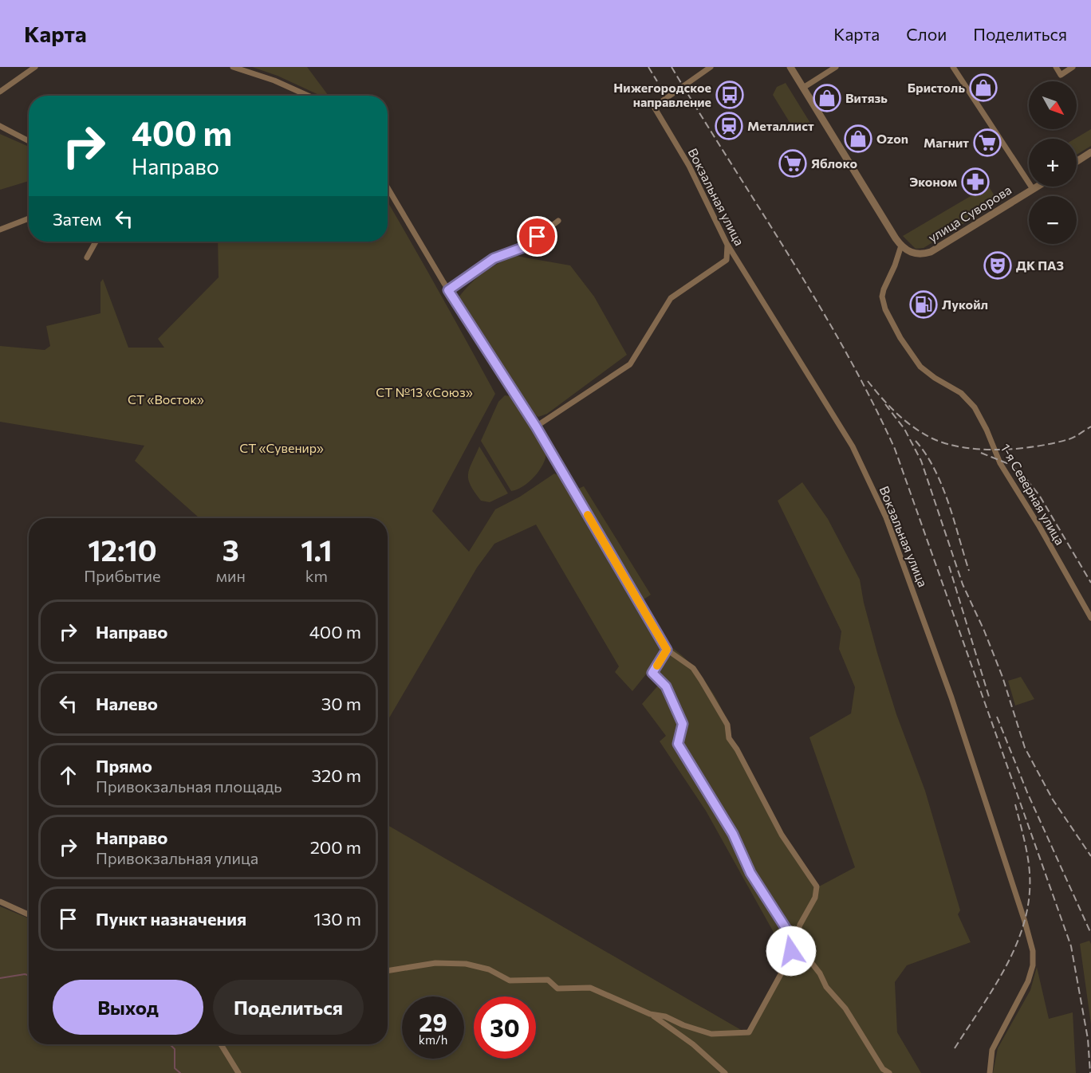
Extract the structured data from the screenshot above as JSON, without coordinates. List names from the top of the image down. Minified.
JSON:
{"streets":{"street":["Вокзальная улица","улица Суворова","1-я Северная улица"]},"crossings":[["улица Суворова","1-я Северная улица"]],"parks":["СТ №13 «Союз»","СТ «Восток»","СТ «Сувенир»"],"places":{"shop":["Бристоль","Витязь","Ozon"],"bus stop":["Нижегородское направление"],"station":["Металлист"],"supermarket":["Магнит","Яблоко"],"pharmacy":["Эконом"],"theatre":["ДК ПАЗ"],"fuel station":["Лукойл"]},"north":"bottom right","page":{"header":"Карта","nav":["Карта","Слои","Поделиться"],"map_buttons":["+","−"],"turn":["400 m","Направо"],"then":"Затем","eta":["12:10","Прибытие","3","мин","1.1","km"],"list":[{"name":"Направо","value":"400 m"},{"name":"Налево","value":"30 m"},{"name":"Прямо","note":"Привокзальная площадь","value":"320 m"},{"name":"Направо","note":"Привокзальная улица","value":"200 m"},{"name":"Пункт назначения","value":"130 m"}],"buttons":["Выход","Поделиться"],"speed":"29 km/h","limit":"30"}}
